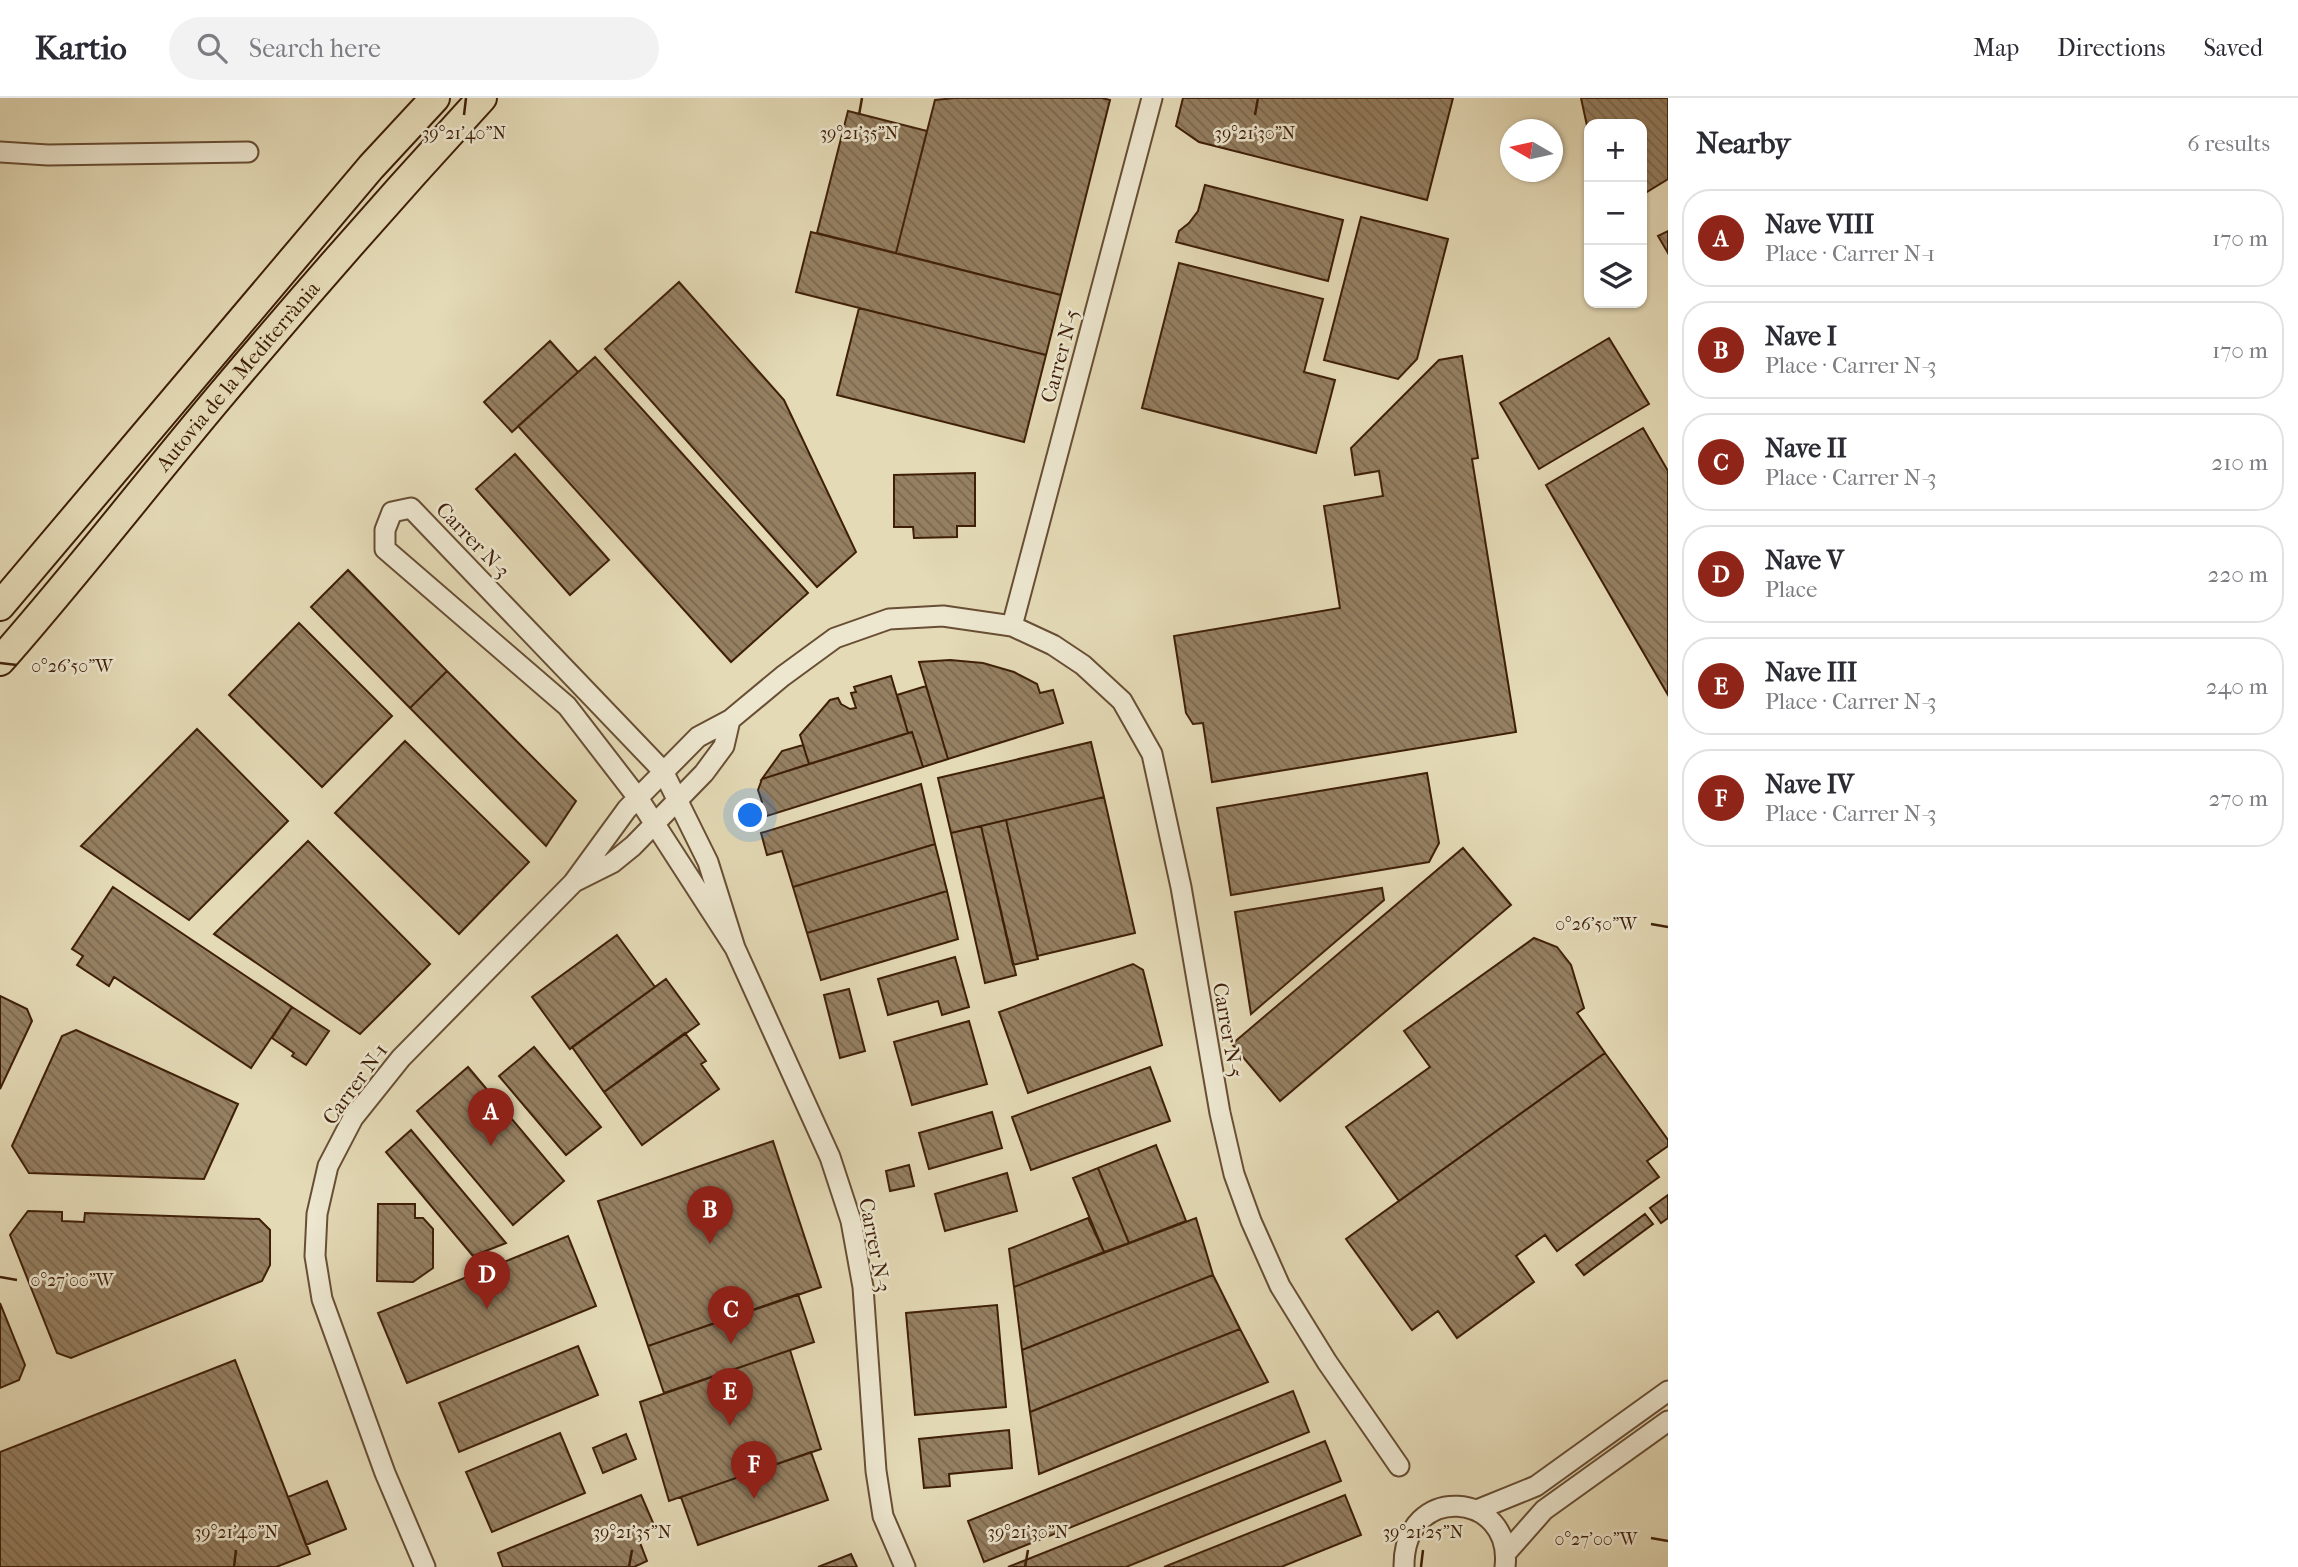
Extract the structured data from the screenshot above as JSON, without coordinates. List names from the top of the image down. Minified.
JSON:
{"streets":{"highway":["Autovia de la Mediterrània"],"street":["Carrer N-5","Carrer N-3","Carrer N-1"]},"crossings":[["Carrer N-5","Carrer N-1"],["Carrer N-3","Carrer N-1"]],"north":"left","page":{"header":"Kartio","search":"Search here","nav":["Map","Directions","Saved"],"heading":["Nearby","6 results"],"map_buttons":["+","−"],"list":[{"mark":"A","name":"Nave VIII","note":"Place · Carrer N-1","value":"170 m"},{"mark":"B","name":"Nave I","note":"Place · Carrer N-3","value":"170 m"},{"mark":"C","name":"Nave II","note":"Place · Carrer N-3","value":"210 m"},{"mark":"D","name":"Nave V","note":"Place","value":"220 m"},{"mark":"E","name":"Nave III","note":"Place · Carrer N-3","value":"240 m"},{"mark":"F","name":"Nave IV","note":"Place · Carrer N-3","value":"270 m"}],"pins":["A","B","D","C","E","F"]},"coordinates":["39°21'40\"N","39°21'35\"N","39°21'30\"N","0°26'50\"W","0°27'00\"W","39°21'25\"N"]}
